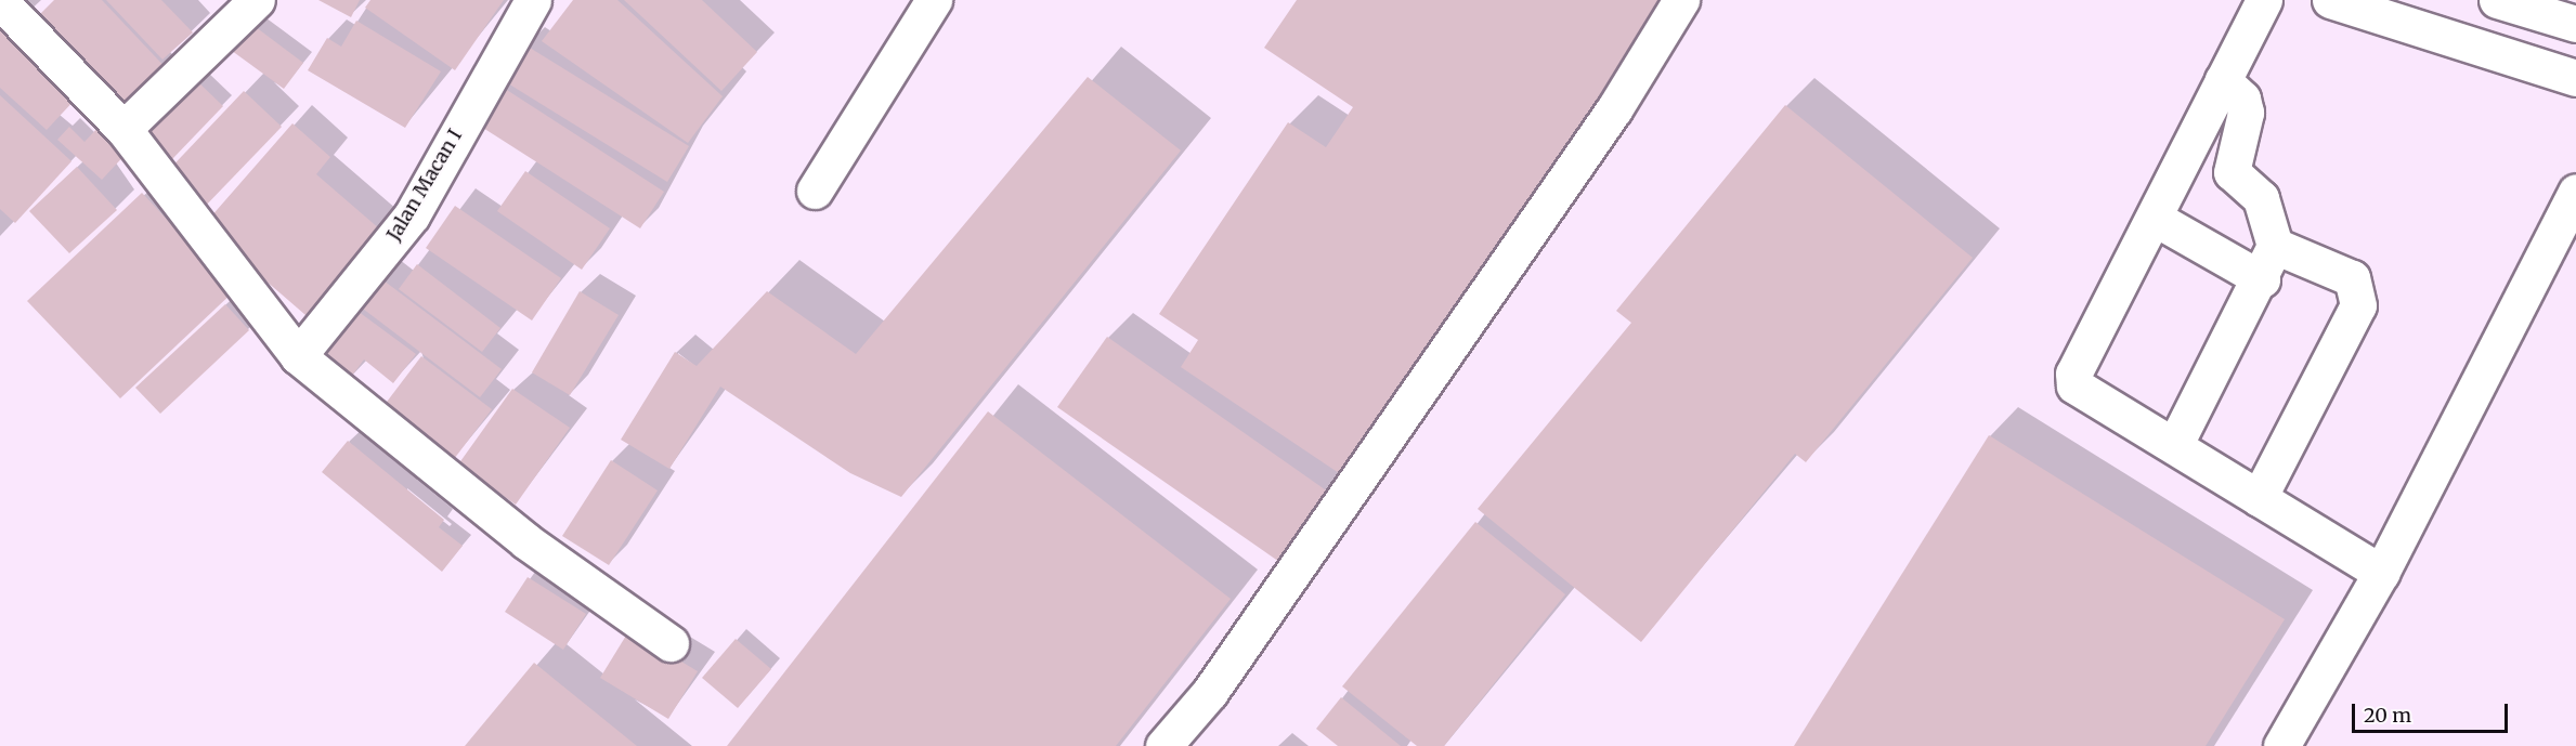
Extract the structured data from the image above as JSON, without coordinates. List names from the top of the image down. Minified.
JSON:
{"streets":{"main road":["Jalan Macan I"]},"scale_bar":"20 m"}
